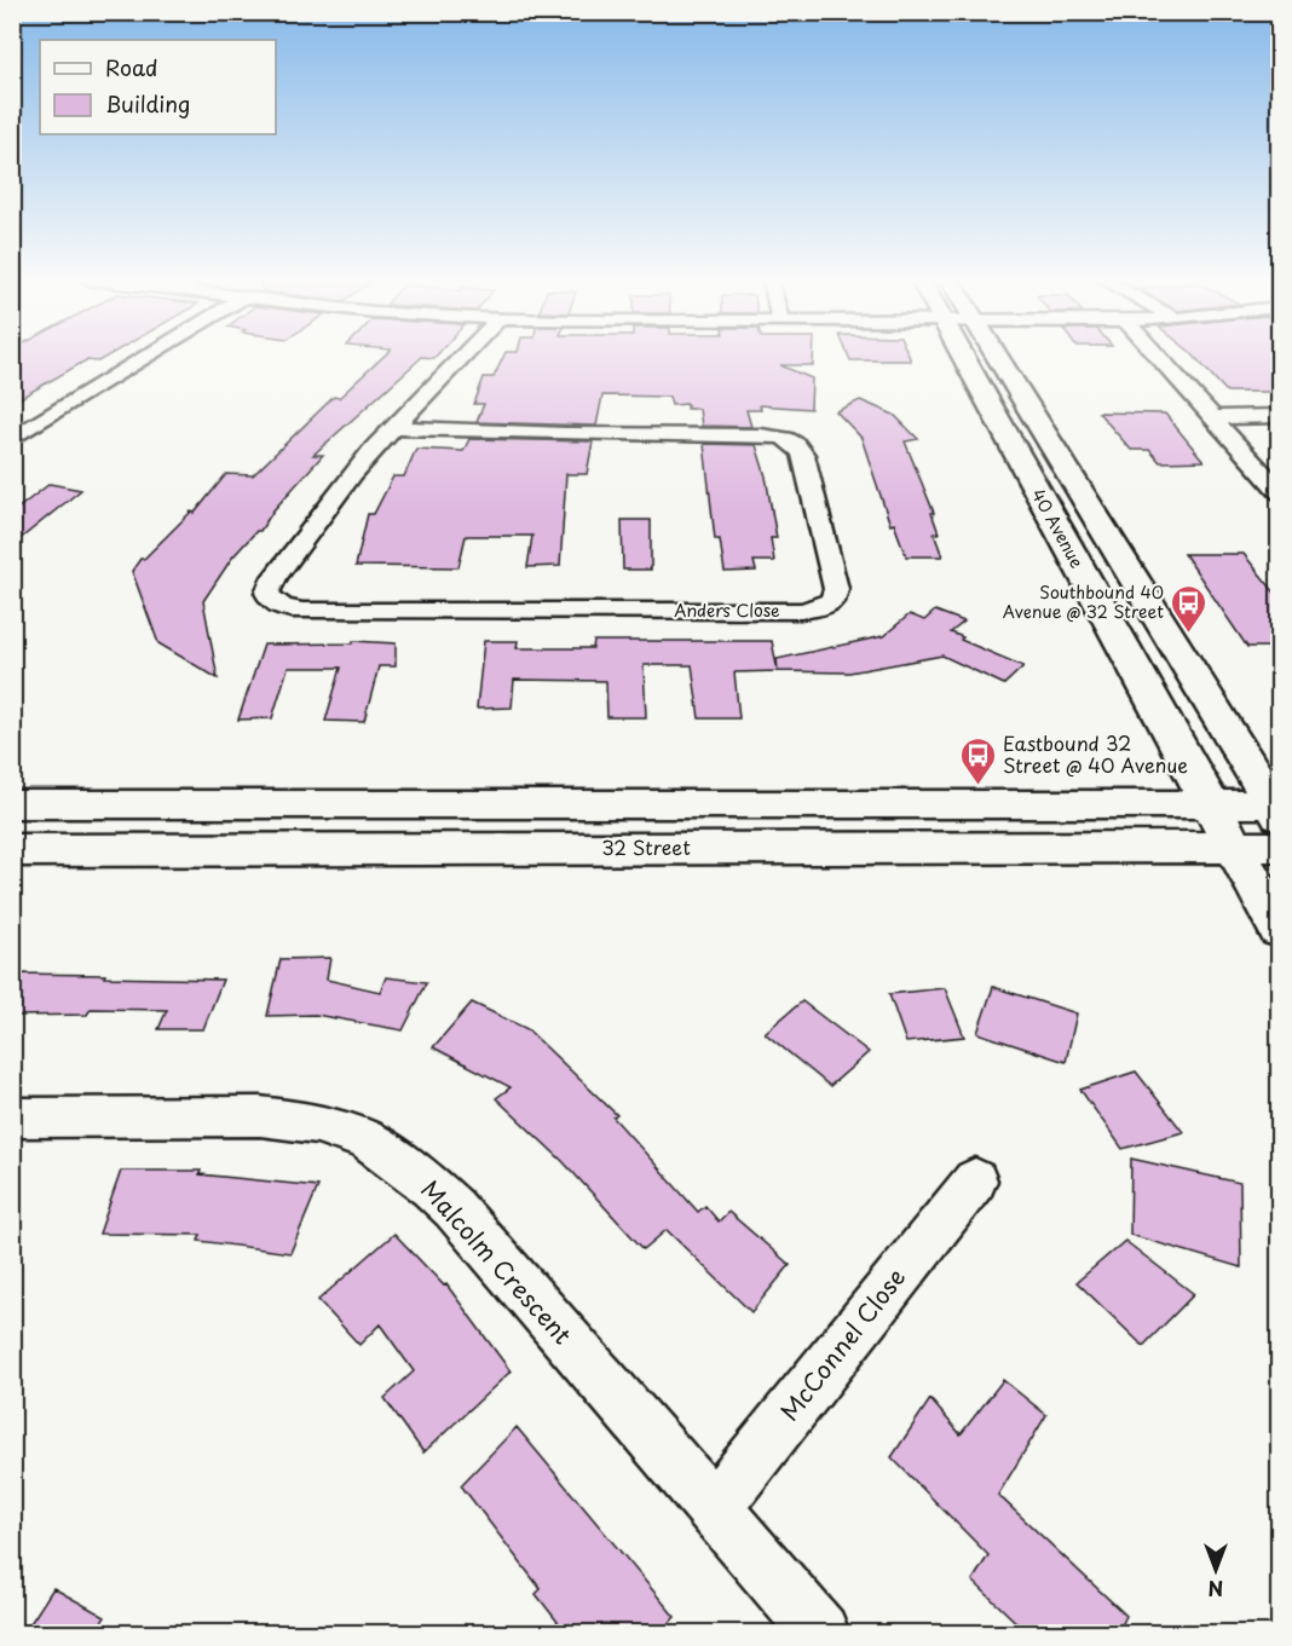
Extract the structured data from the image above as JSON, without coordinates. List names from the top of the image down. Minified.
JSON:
{"streets":{"main road":["40 Avenue","32 Street"],"street":["Anders Close","Malcolm Crescent","McConnel Close"]},"crossings":[["40 Avenue","32 Street"],["Malcolm Crescent","McConnel Close"]],"places":{"bus stop":["Southbound 40 Avenue @ 32 Street","Eastbound 32 Street @ 40 Avenue"]},"legend":["Road","Building"],"north":"bottom"}
